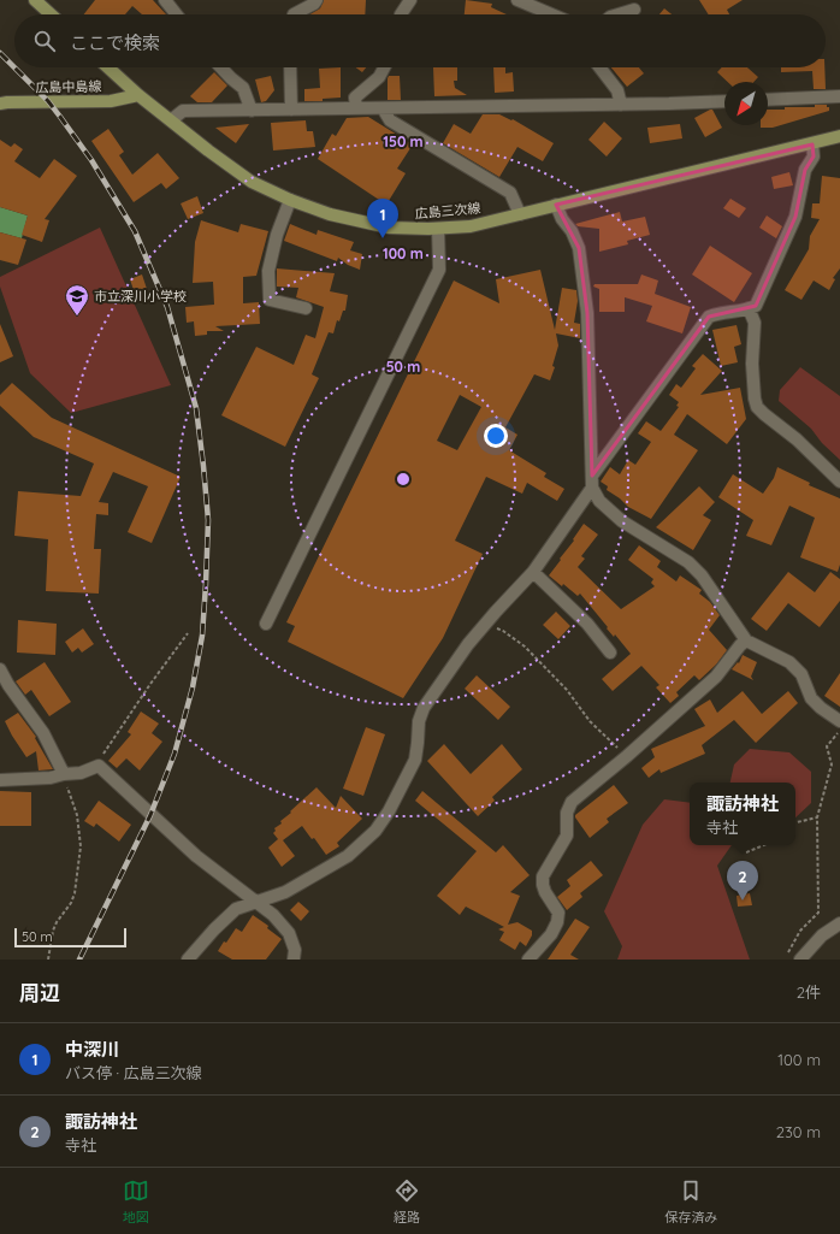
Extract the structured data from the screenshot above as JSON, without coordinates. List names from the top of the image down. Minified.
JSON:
{"streets":{"main road":["広島中島線","広島三次線"]},"crossings":[["広島中島線","広島三次線"]],"places":{"school or university":["市立深川小学校"]},"scale_bar":"50 m","north":"bottom left","page":{"search":"ここで検索","pins":["1","2"],"popup":["諏訪神社","寺社"],"scale":"50 m","heading":["周辺","2件"],"list":[{"mark":"1","name":"中深川","note":"バス停 · 広島三次線","value":"100 m"},{"mark":"2","name":"諏訪神社","note":"寺社","value":"230 m"}],"nav":["地図","経路","保存済み"]},"rings":["150 m","100 m","50 m"]}
